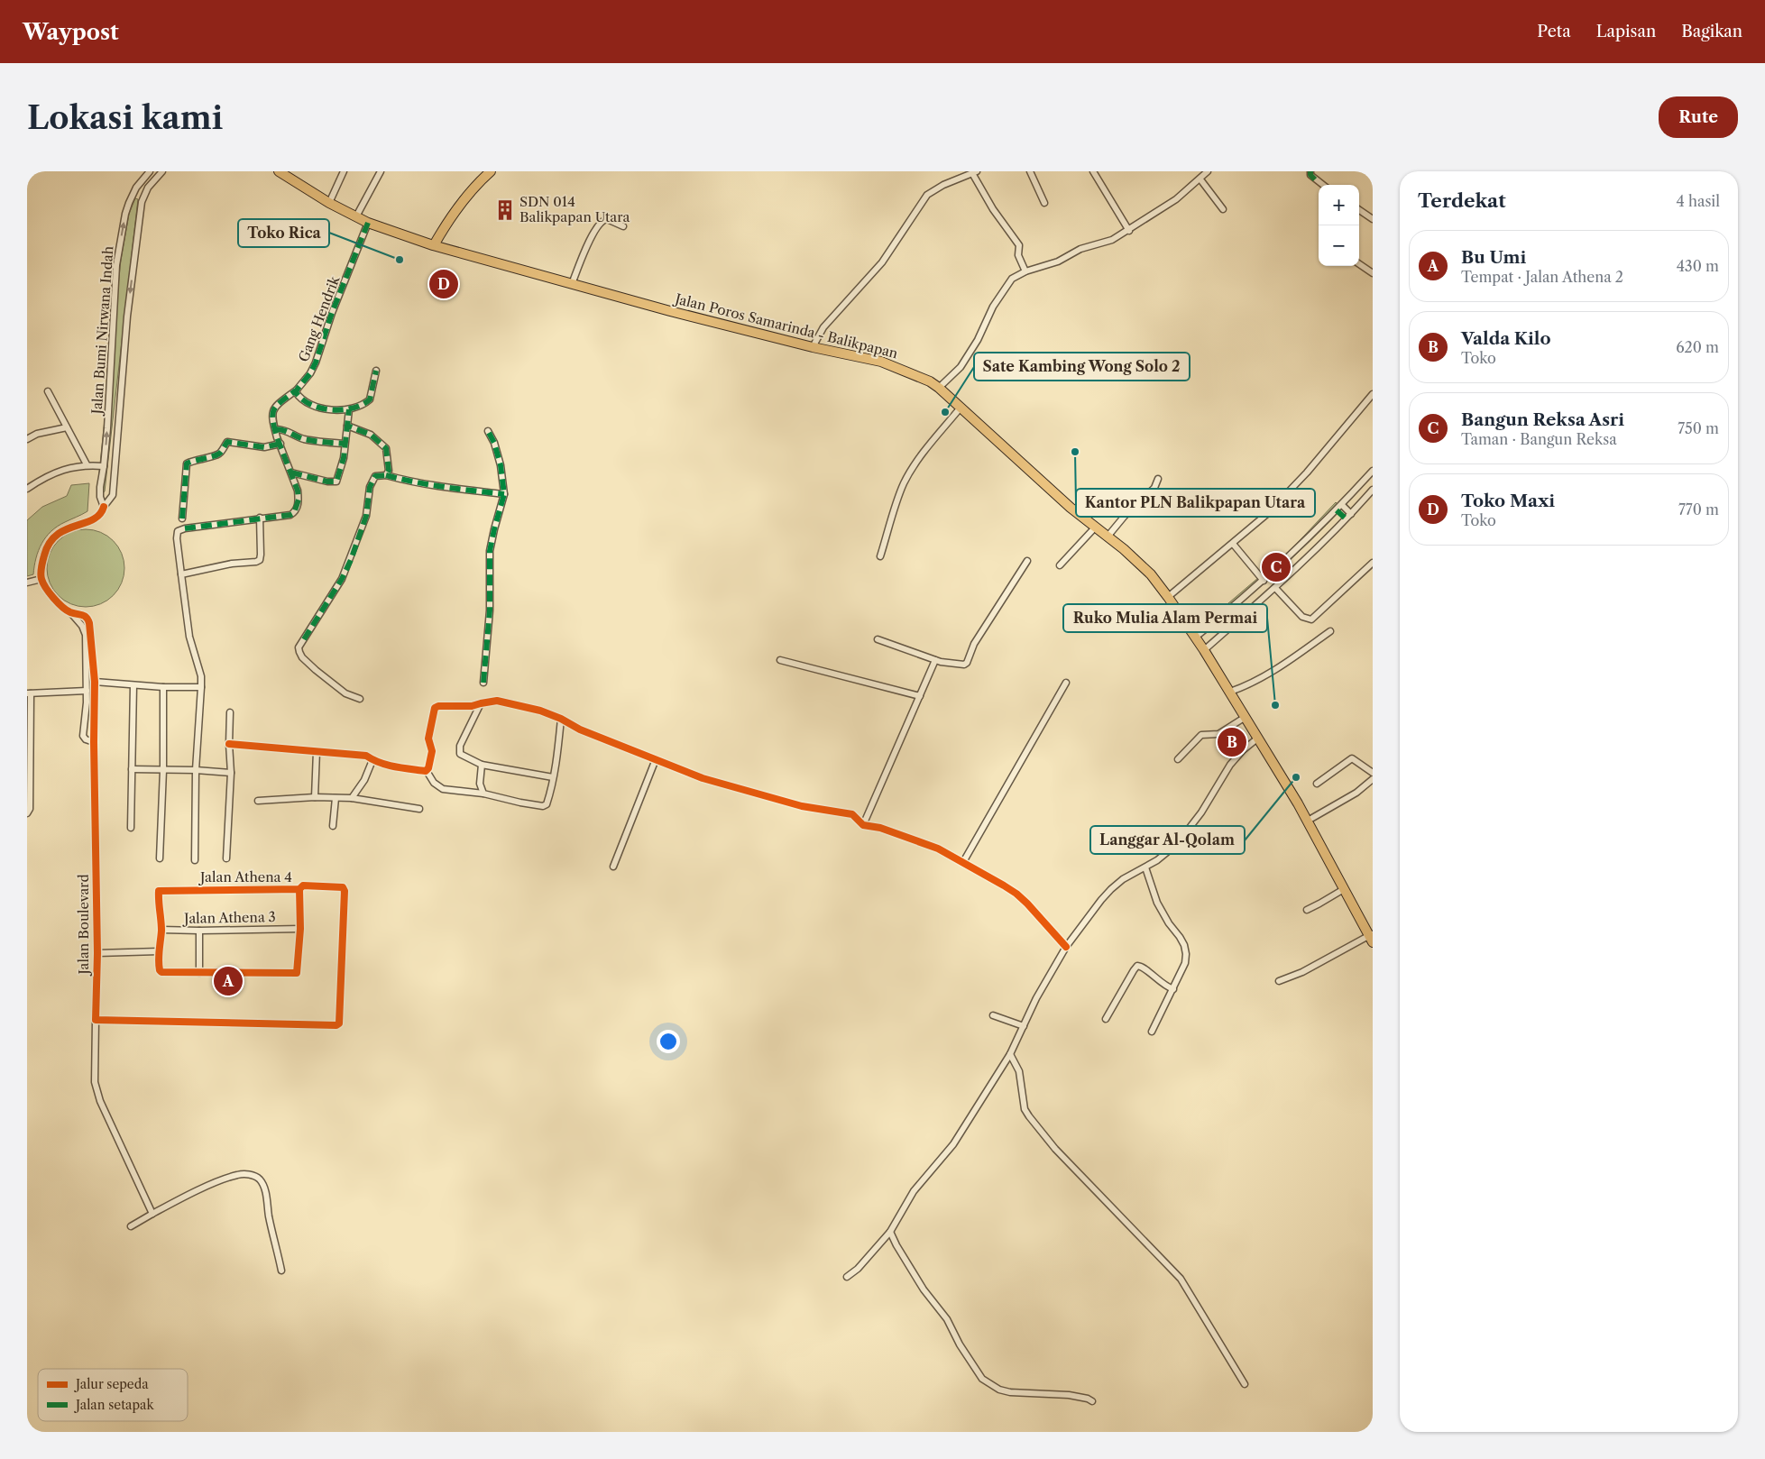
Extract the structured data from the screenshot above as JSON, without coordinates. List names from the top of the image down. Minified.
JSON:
{"streets":{"main road":["Jalan Poros Samarinda - Balikpapan"],"street":["Gang Hendrik","Jalan Bumi Nirwana Indah","Jalan Athena 4","Jalan Athena 3","Jalan Boulevard"]},"crossings":[["Gang Hendrik","Jalan Poros Samarinda - Balikpapan"],["Jalan Athena 4","Jalan Athena 3"],["Jalan Athena 4","Jalan Boulevard"]],"places":{"building":["SDN 014 Balikpapan Utara"],"other":["Toko Rica","Sate Kambing Wong Solo 2","Kantor PLN Balikpapan Utara","Ruko Mulia Alam Permai","Langgar Al-Qolam"]},"legend":["Jalur sepeda","Jalan setapak"],"page":{"header":"Waypost","nav":["Peta","Lapisan","Bagikan"],"buttons":"Rute","title":"Lokasi kami","heading":["Terdekat","4 hasil"],"map_buttons":["+","−"],"list":[{"mark":"A","name":"Bu Umi","note":"Tempat · Jalan Athena 2","value":"430 m"},{"mark":"B","name":"Valda Kilo","note":"Toko","value":"620 m"},{"mark":"C","name":"Bangun Reksa Asri","note":"Taman · Bangun Reksa","value":"750 m"},{"mark":"D","name":"Toko Maxi","note":"Toko","value":"770 m"}],"pins":["D","C","B","A"]}}
